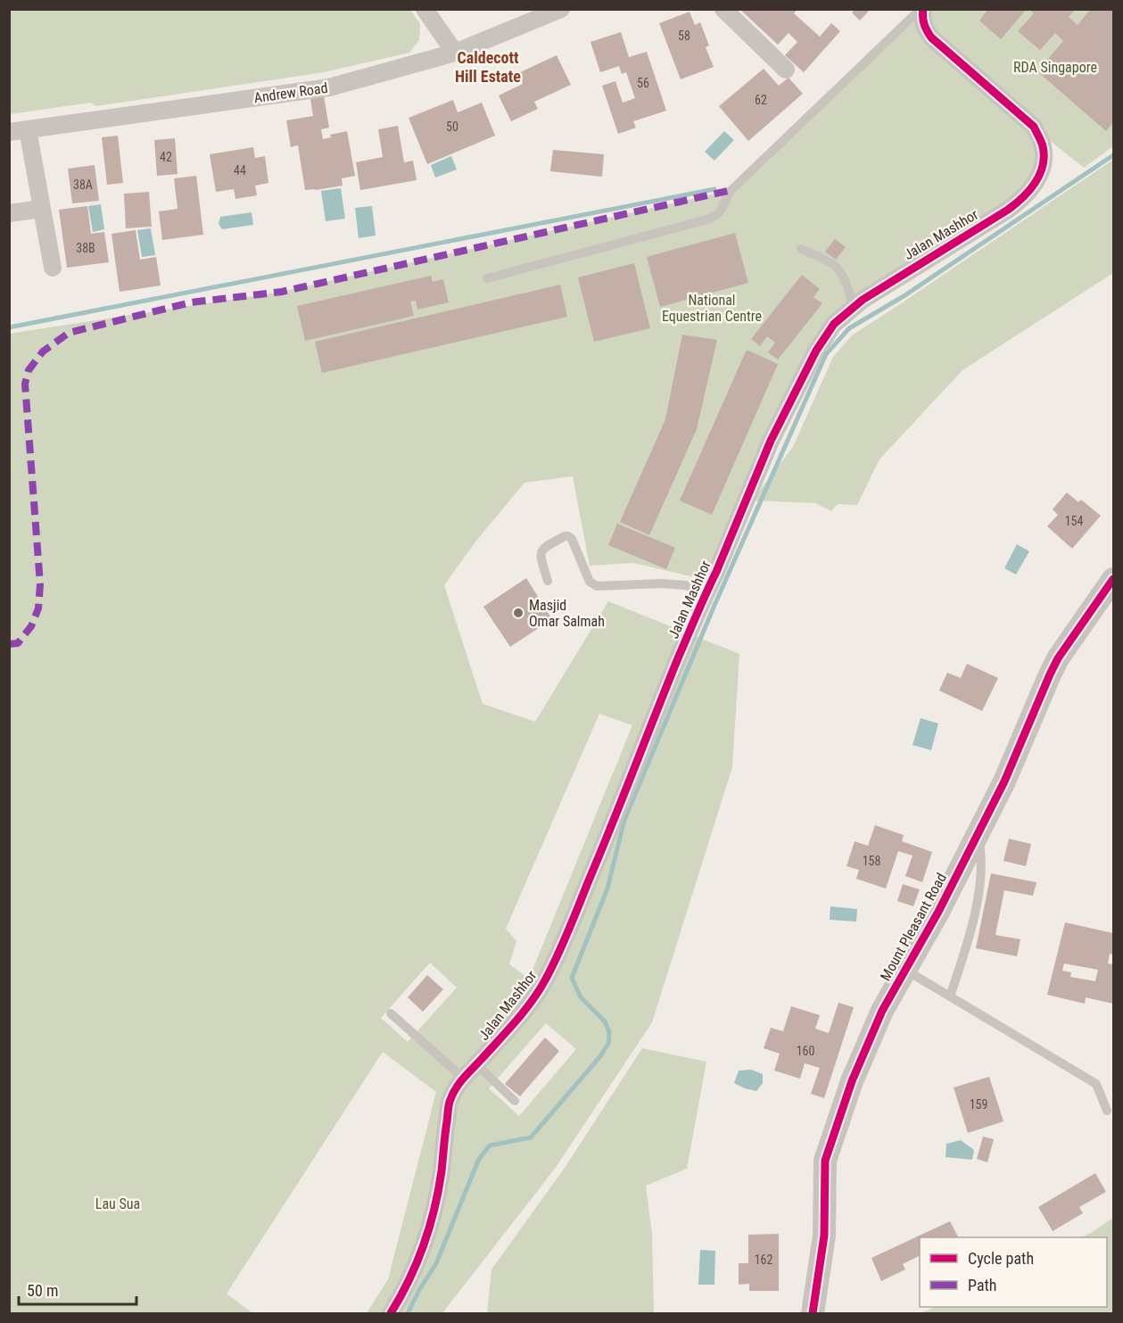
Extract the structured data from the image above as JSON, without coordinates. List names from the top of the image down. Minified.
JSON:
{"streets":{"street":["Andrew Road","Jalan Mashhor","Mount Pleasant Road"]},"districts":["Caldecott Hill Estate"],"parks":["RDA Singapore","National Equestrian Centre","Lau Sua"],"places":["Masjid Omar Salmah"],"house_numbers":["58","56","62","50","42","44","38A","38B","154","158","160","159","162"],"legend":["Cycle path","Path"],"scale_bar":"50 m"}
